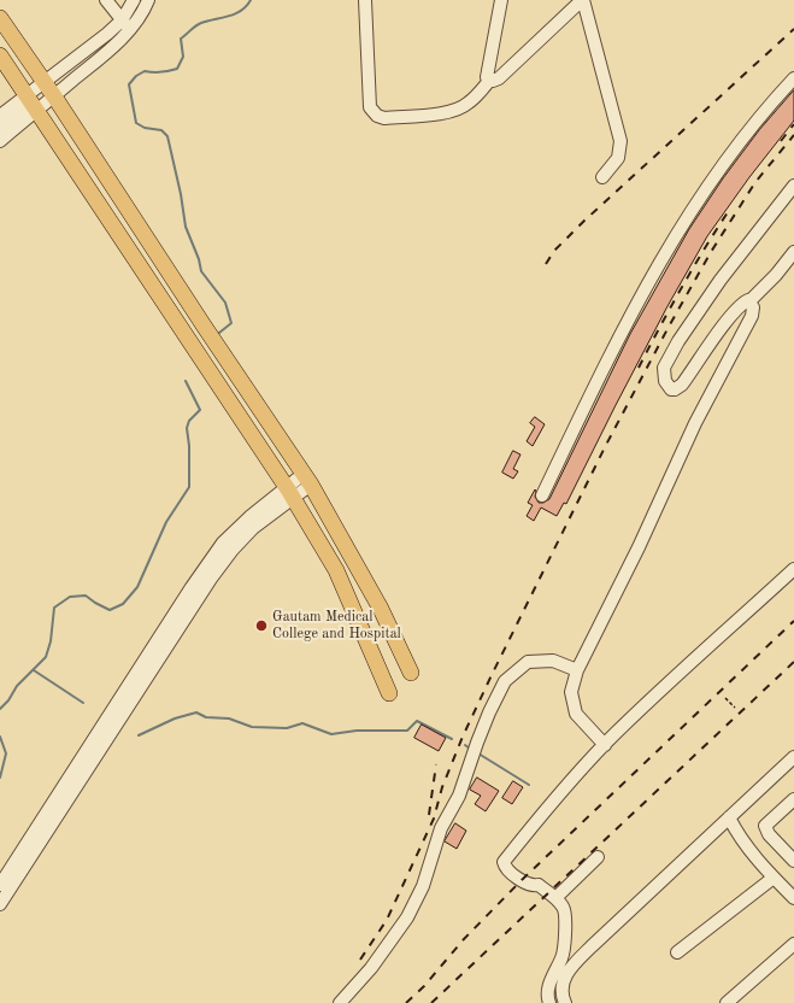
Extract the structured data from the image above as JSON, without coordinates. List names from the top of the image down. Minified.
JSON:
{"places":["Gautam Medical College and Hospital"]}
